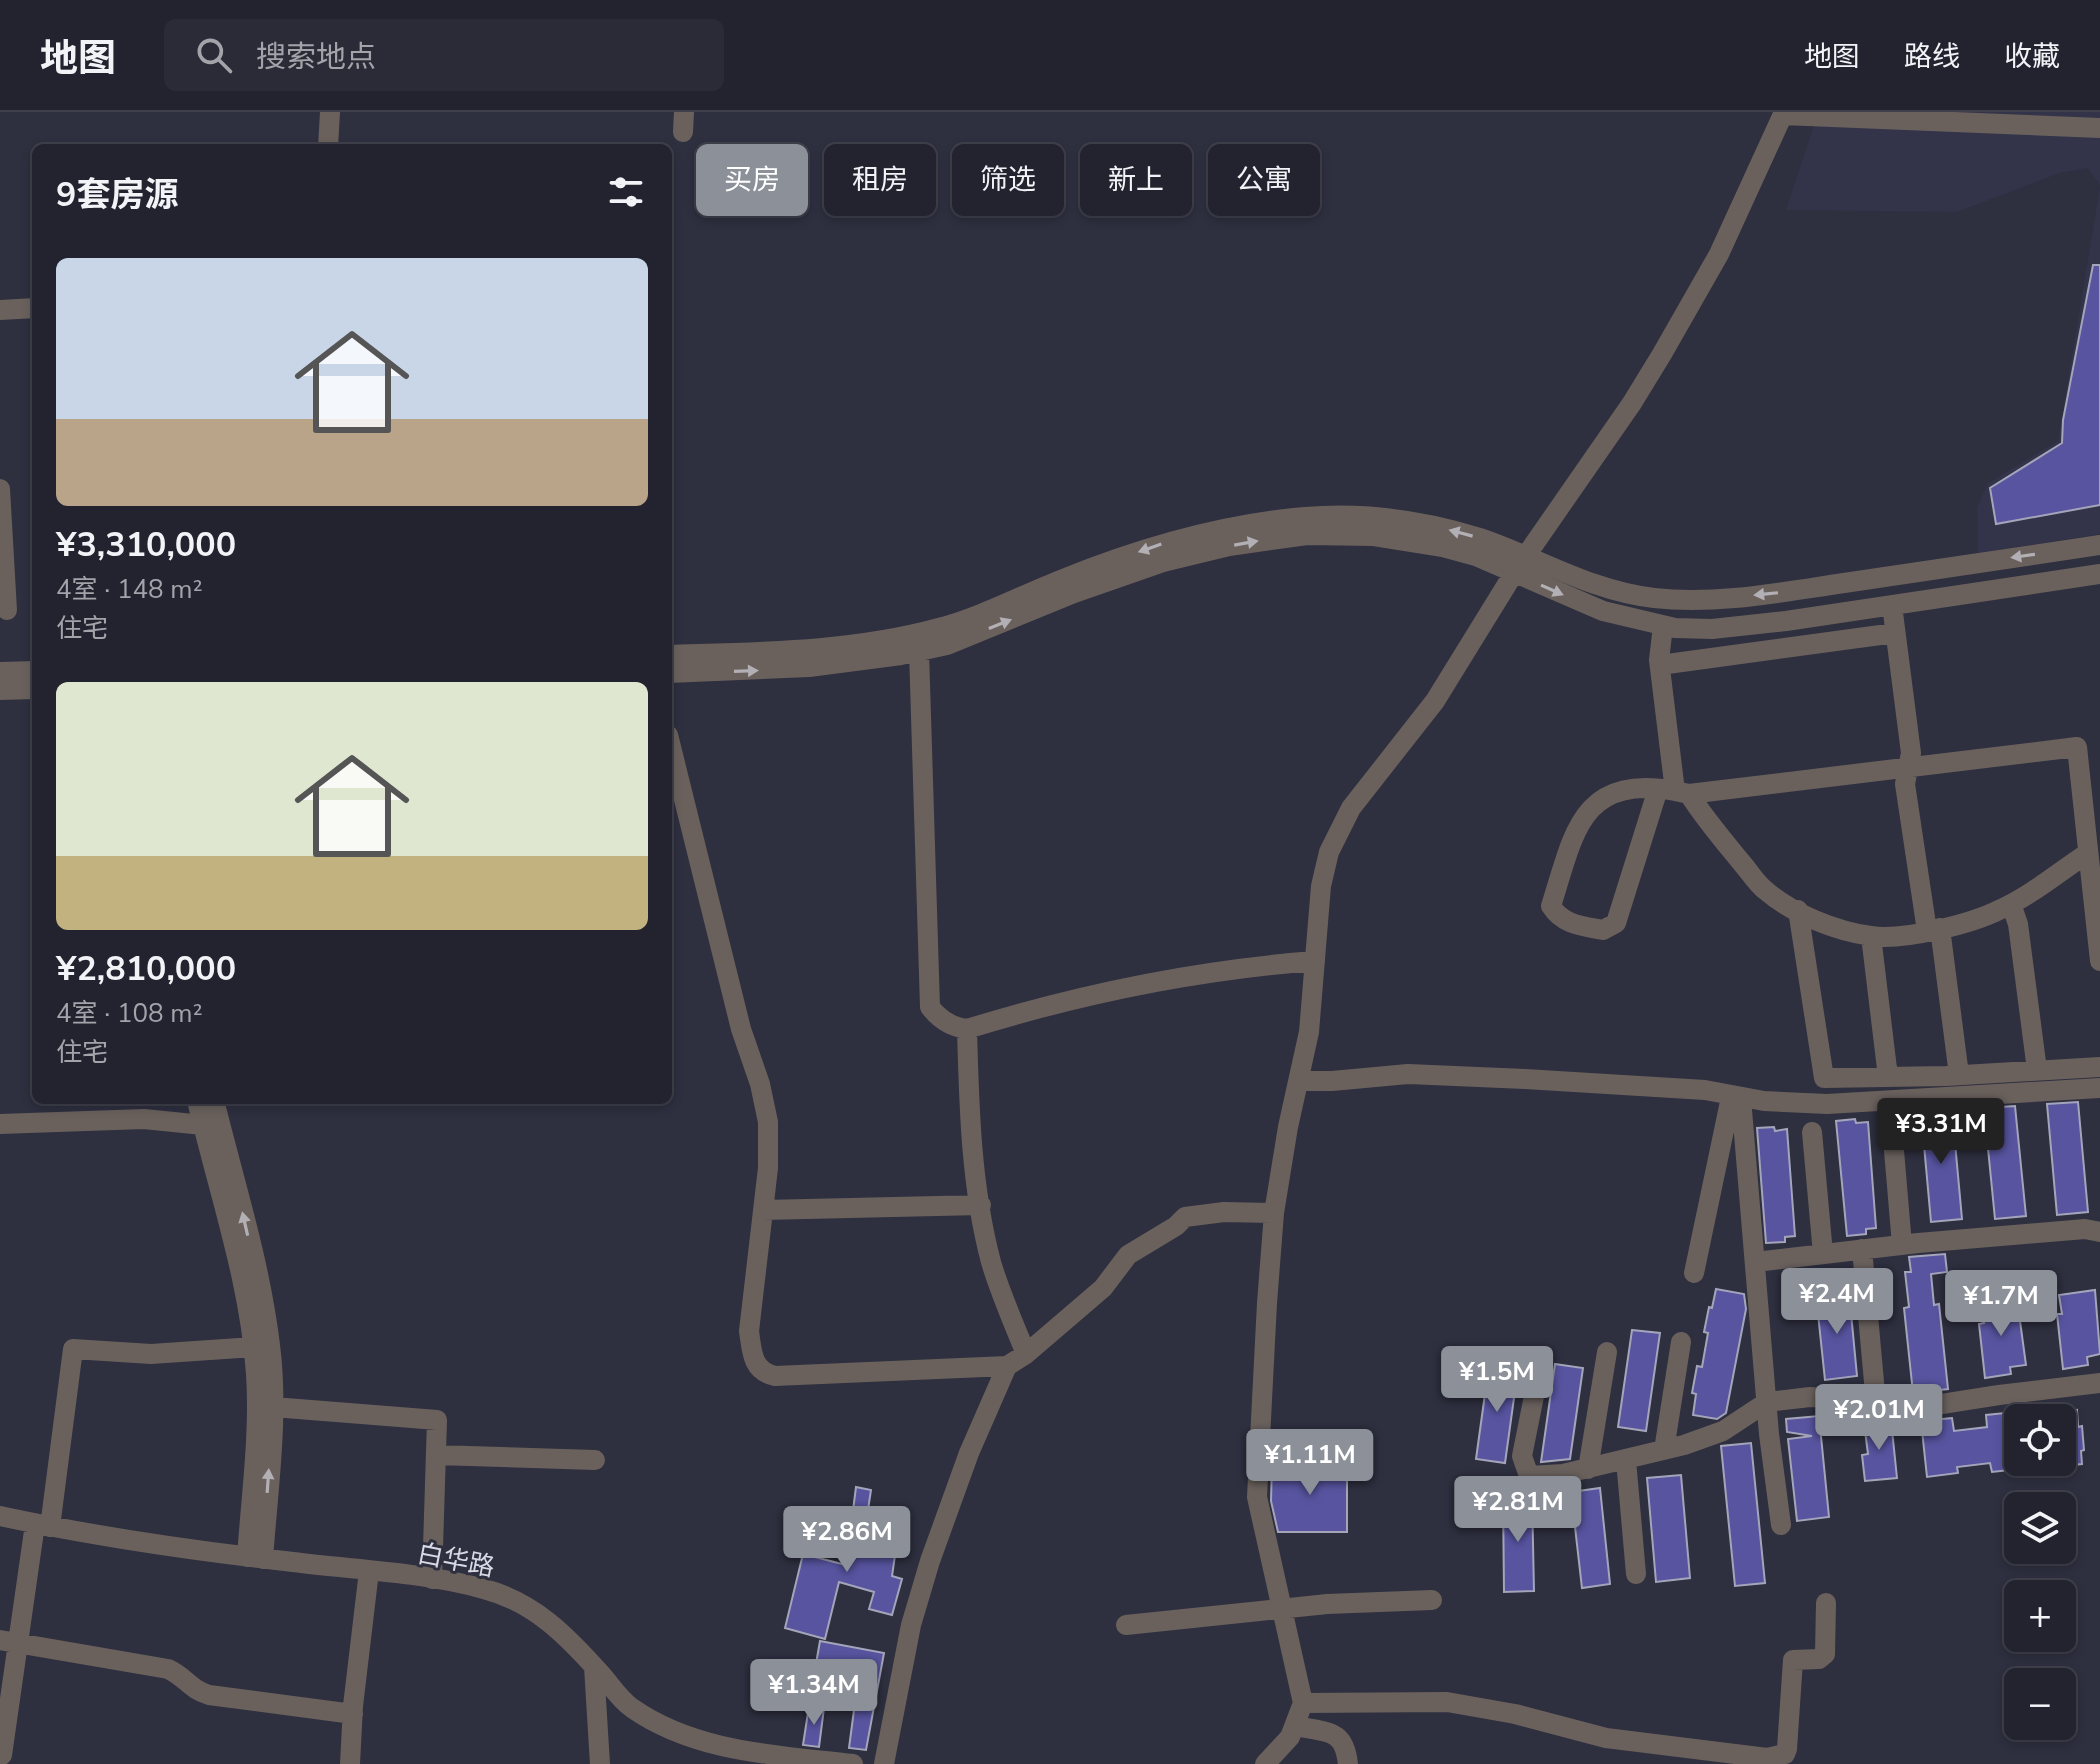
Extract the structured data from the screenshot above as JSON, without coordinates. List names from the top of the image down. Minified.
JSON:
{"streets":{"street":["白华路"]},"page":{"header":"地图","search":"搜索地点","nav":["地图","路线","收藏"],"chip":["买房","租房","筛选","新上","公寓"],"heading":"9套房源","list":[{"name":"¥3,310,000","note":"4室 · 148 m² · 住宅"},{"name":"¥2,810,000","note":"4室 · 108 m² · 住宅"}],"price":["¥3.31M","¥2.4M","¥1.7M","¥1.5M","¥2.01M","¥1.11M","¥2.81M","¥2.86M","¥1.34M"],"map_buttons":["+","−"]}}
